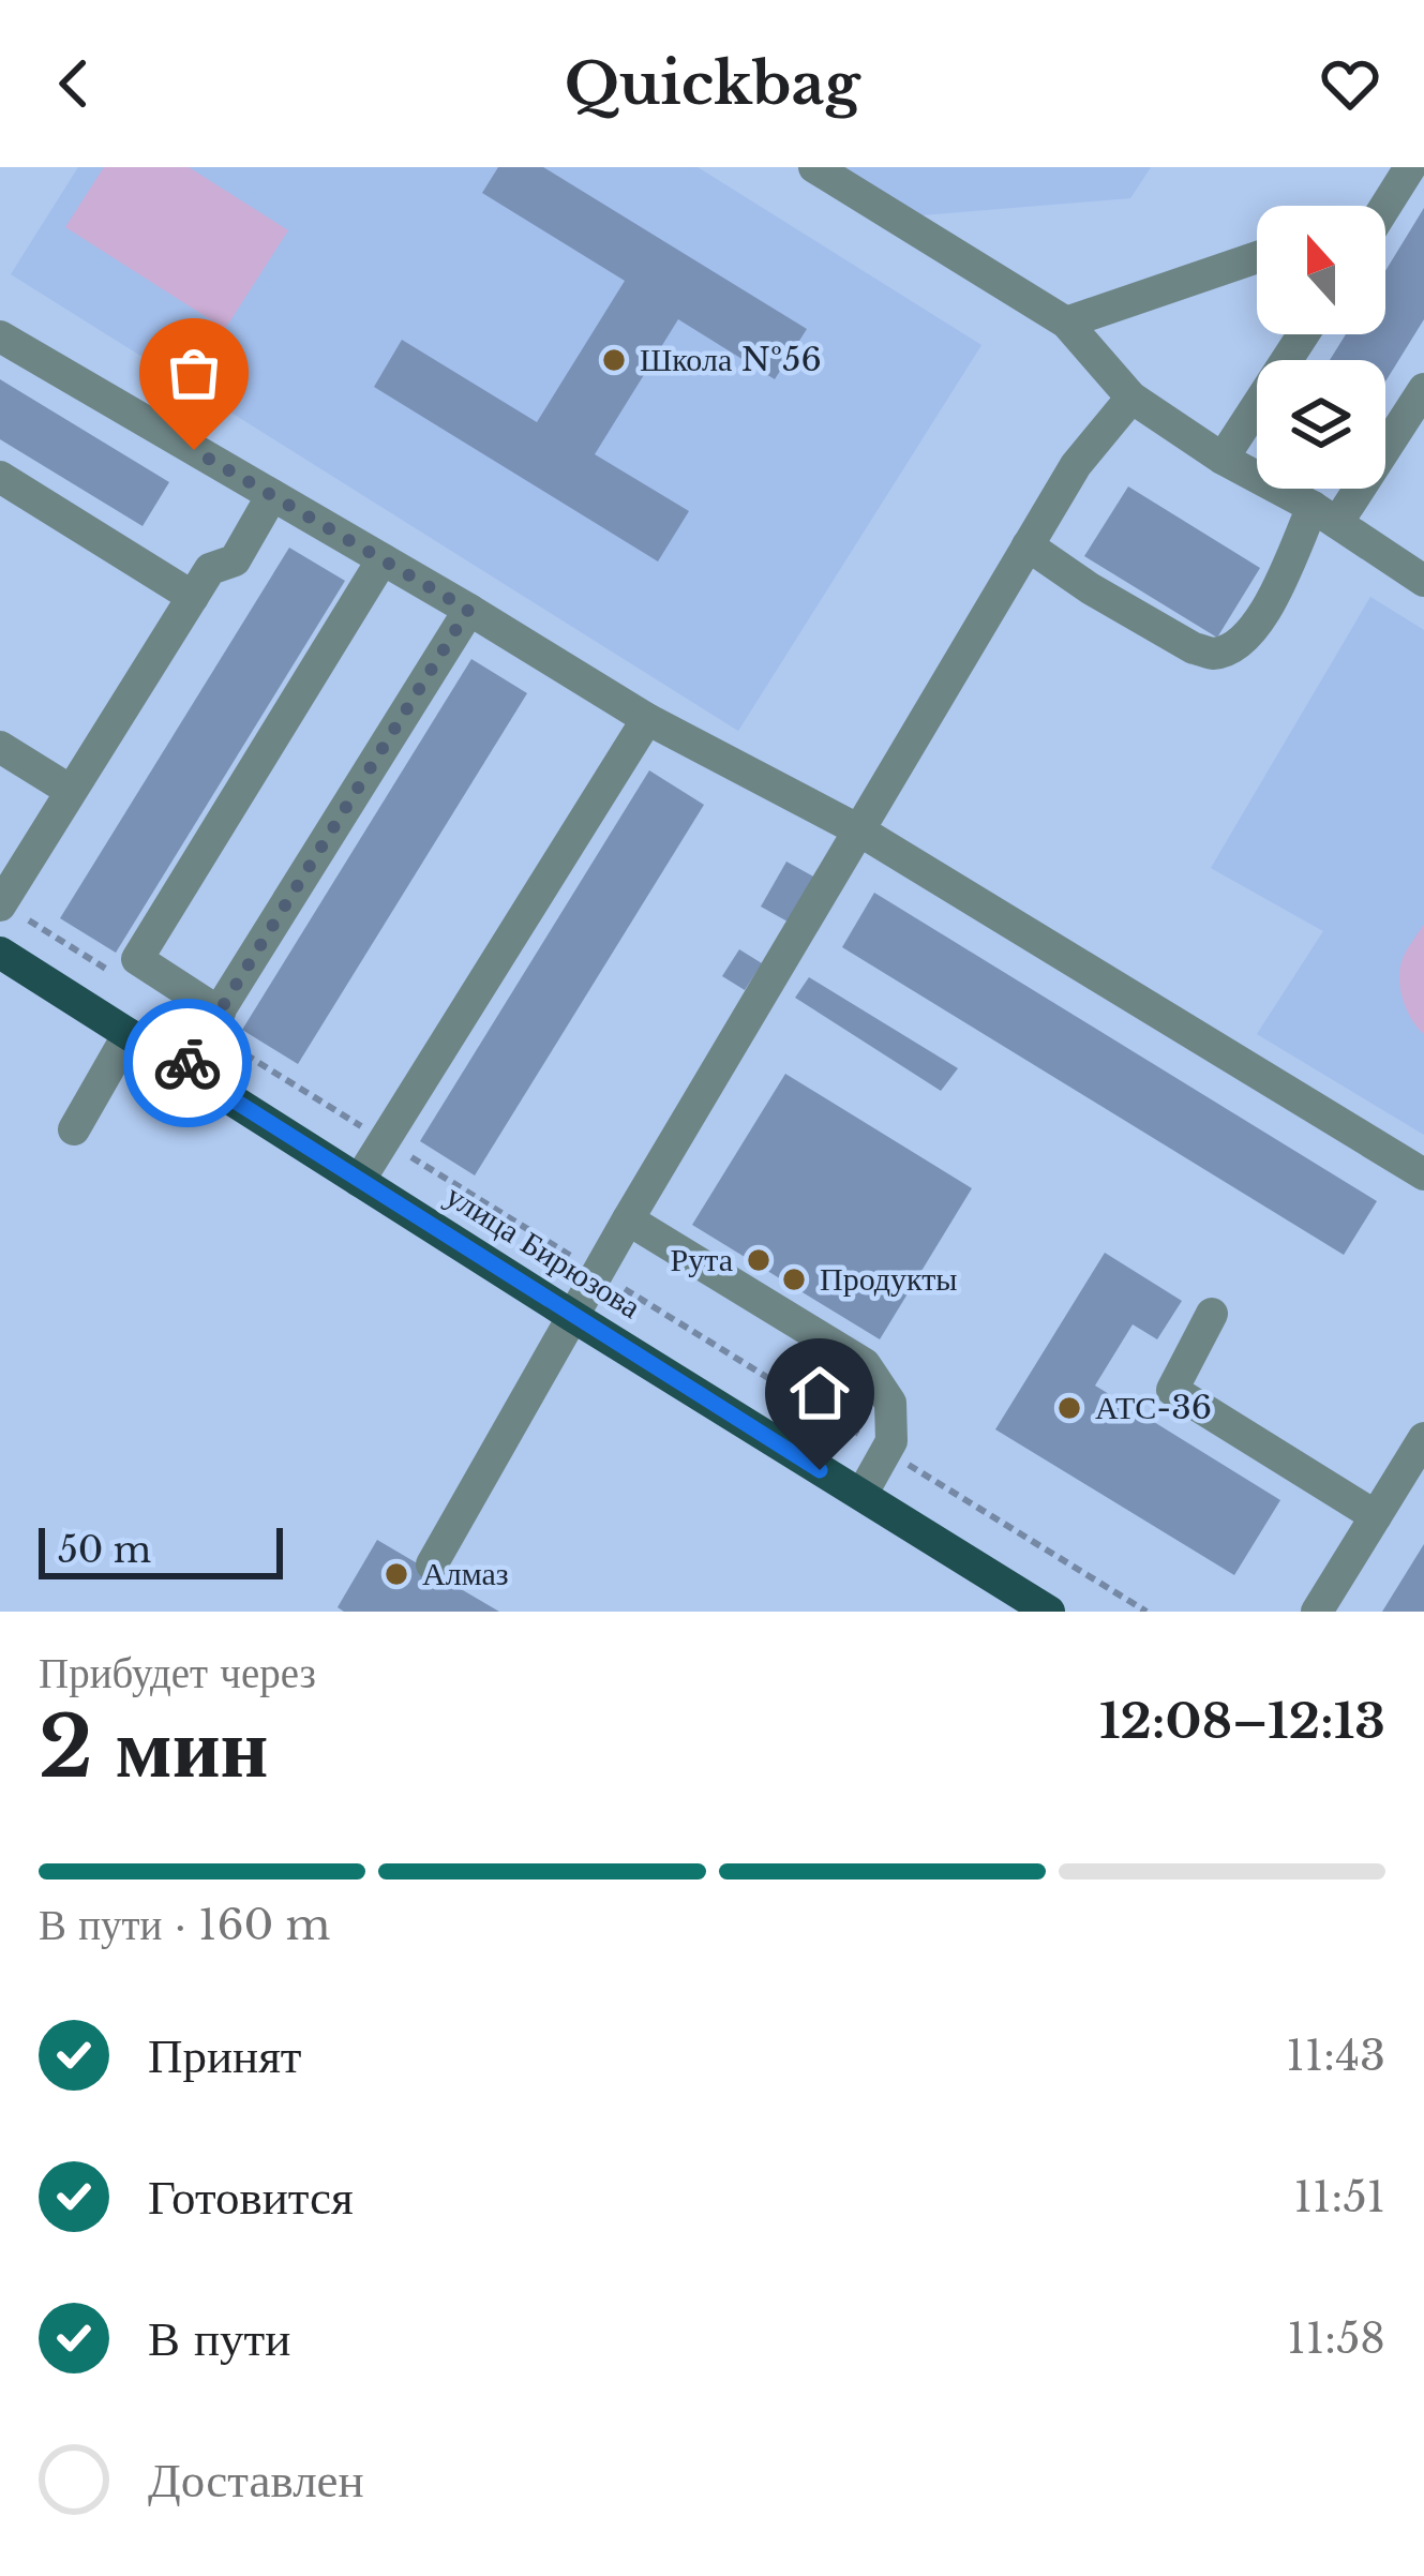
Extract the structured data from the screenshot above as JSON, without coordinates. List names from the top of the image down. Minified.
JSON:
{"streets":{"main road":["улица Бирюзова"]},"places":["Школа №56","Рута","Продукты","АТС-36","Алмаз"],"scale_bar":"50 m","north":"top","page":{"header":"Quickbag","scale":"50 m","heading":["2 мин","Прибудет через","12:08–12:13"],"bar":"В пути · 160 m","list":[["Принят","11:43"],["Готовится","11:51"],["В пути","11:58"],"Доставлен"]}}
